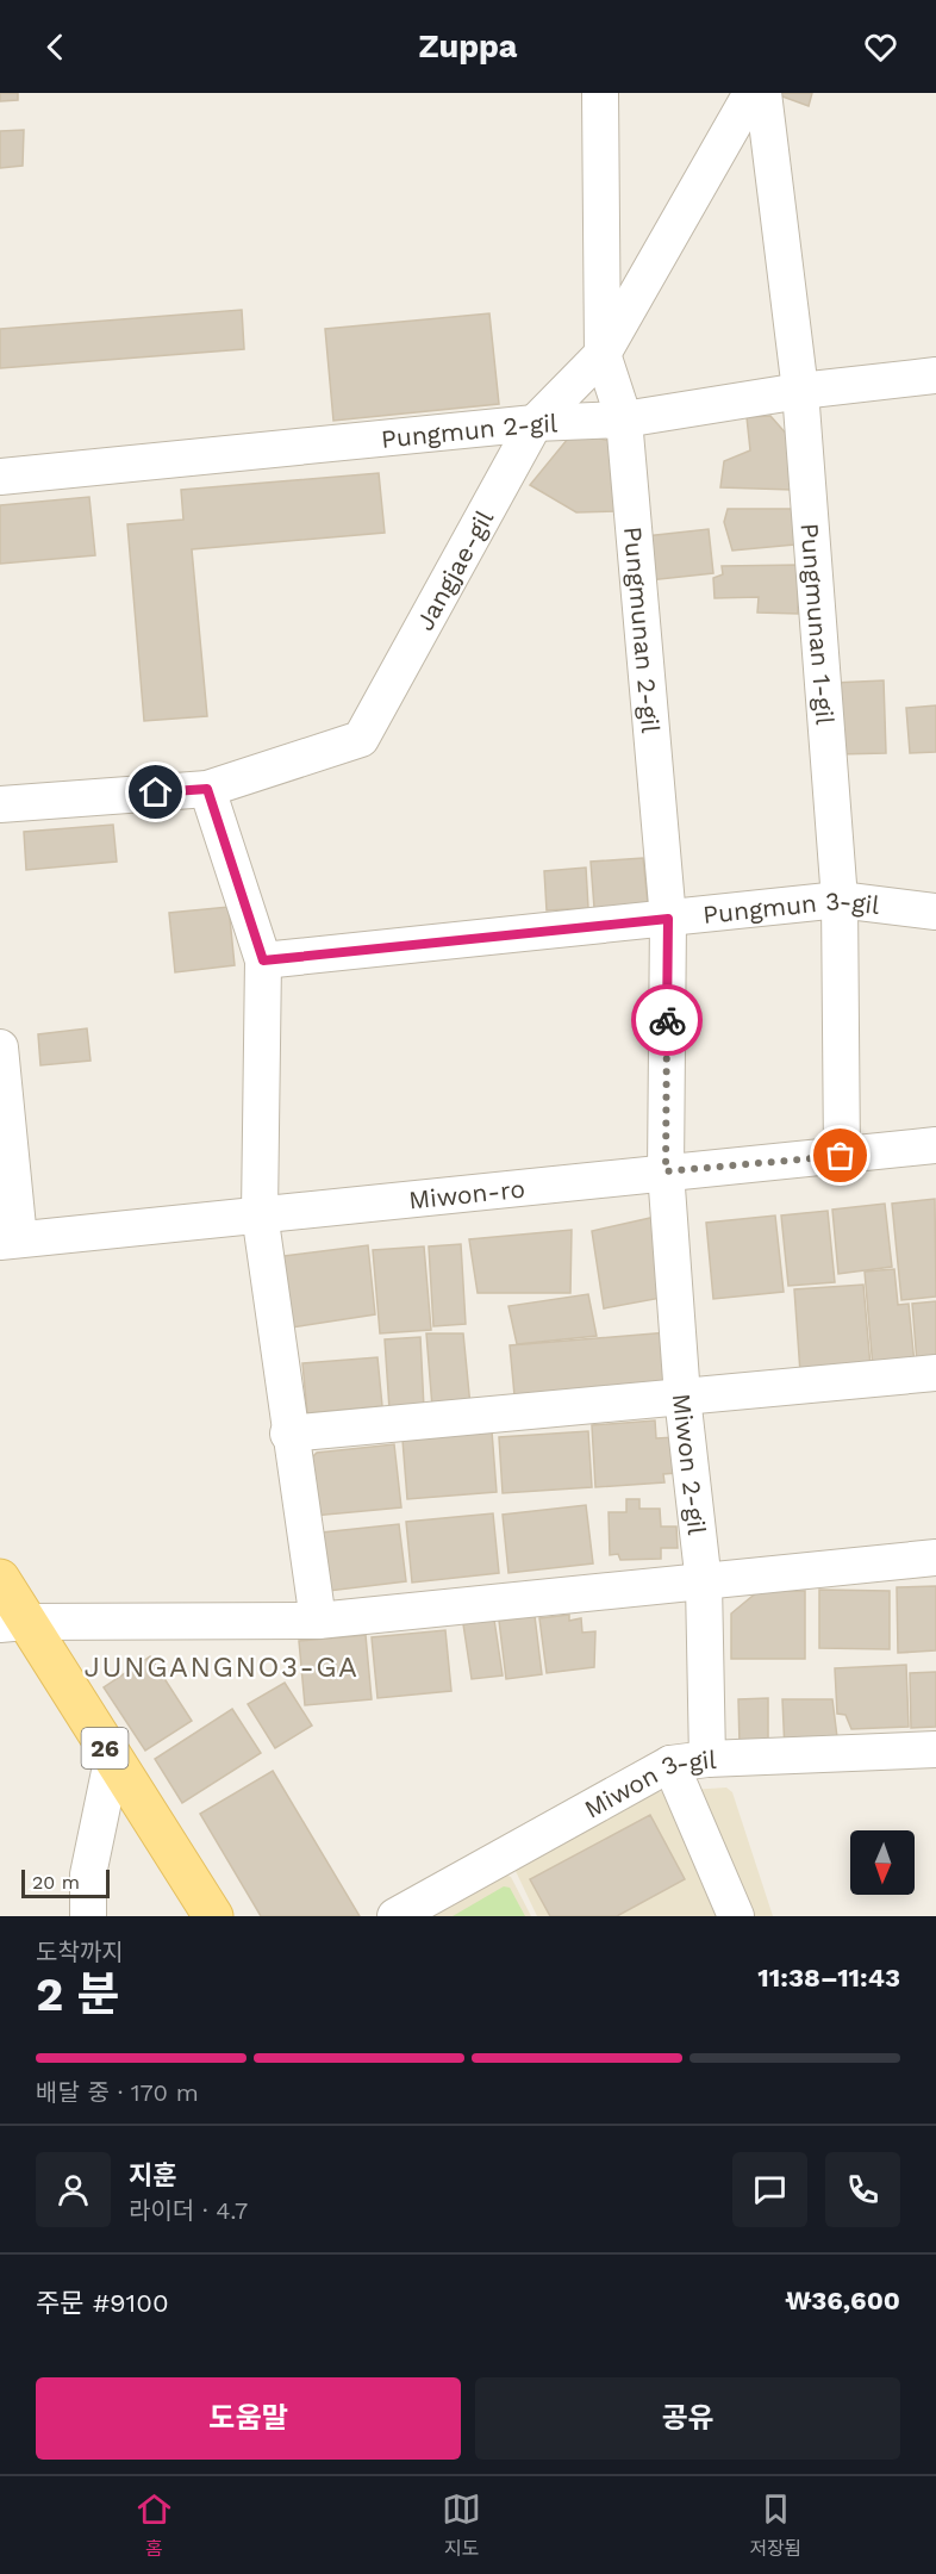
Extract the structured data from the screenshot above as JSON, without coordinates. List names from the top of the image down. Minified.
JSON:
{"streets":{"main road":["26"],"street":["Pungmun 2-gil","Jangjae-gil","Pungmunan 1-gil","Pungmunan 2-gil","Pungmun 3-gil","Miwon-ro","Miwon 2-gil","Miwon 3-gil"]},"crossings":[["Pungmun 2-gil","Jangjae-gil"],["Pungmun 2-gil","Pungmunan 1-gil"],["Pungmun 2-gil","Pungmunan 2-gil"],["Jangjae-gil","Pungmunan 2-gil"],["Pungmunan 1-gil","Pungmun 3-gil"],["Pungmunan 1-gil","Miwon-ro"],["Pungmunan 2-gil","Pungmun 3-gil"],["Pungmunan 2-gil","Miwon-ro"],["Pungmunan 2-gil","Miwon 2-gil"],["Miwon-ro","Miwon 2-gil"],["Miwon 2-gil","Miwon 3-gil"]],"districts":["JUNGANGNO3-GA"],"scale_bar":"20 m","north":"bottom","page":{"header":"Zuppa","scale":"20 m","heading":["2 분","도착까지","11:38–11:43"],"panel":["지훈","라이더 · 4.7","주문 #9100","₩36,600"],"bar":"배달 중 · 170 m","buttons":["도움말","공유"],"tabs":["홈","지도","저장됨"]}}
